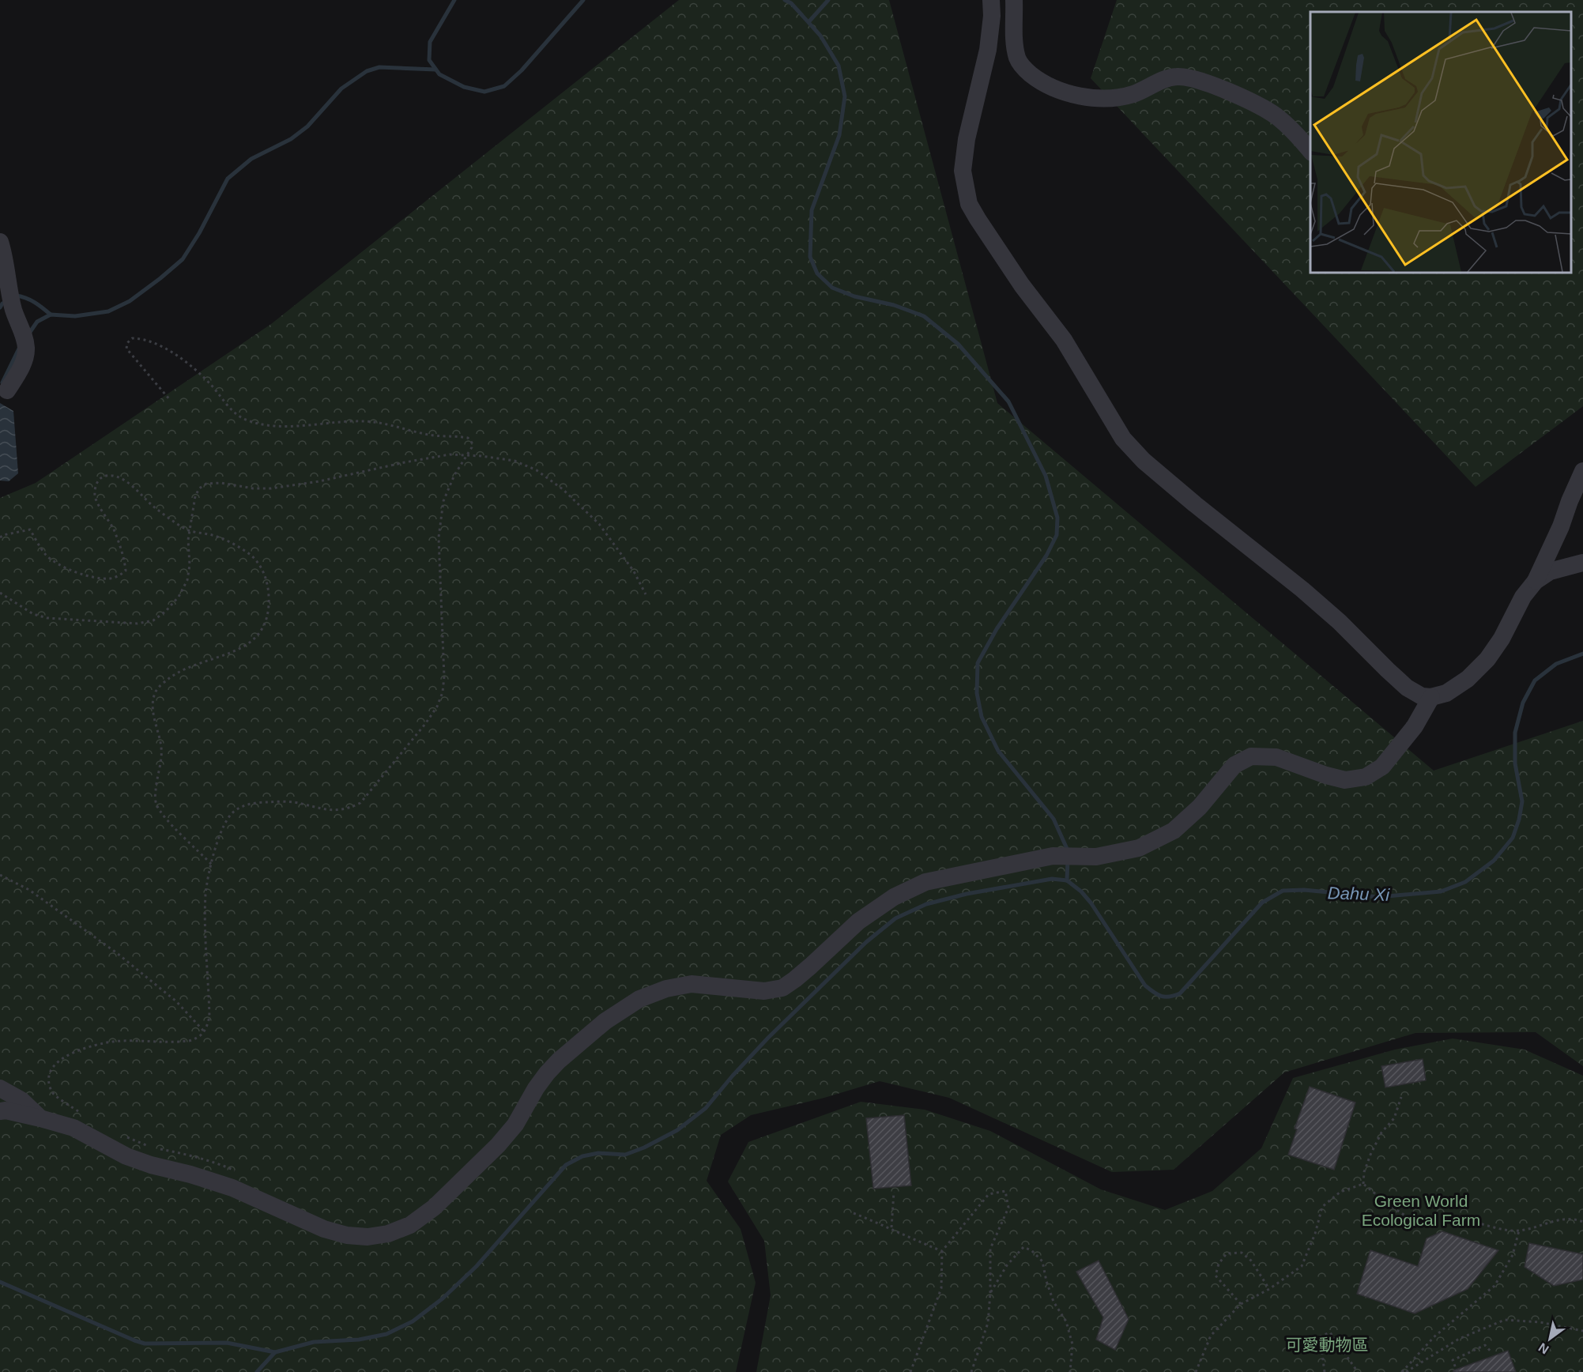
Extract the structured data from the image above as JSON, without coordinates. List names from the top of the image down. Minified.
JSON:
{"water":["Dahu Xi"],"parks":["Green World Ecological Farm","可愛動物區"],"north":"bottom left"}
